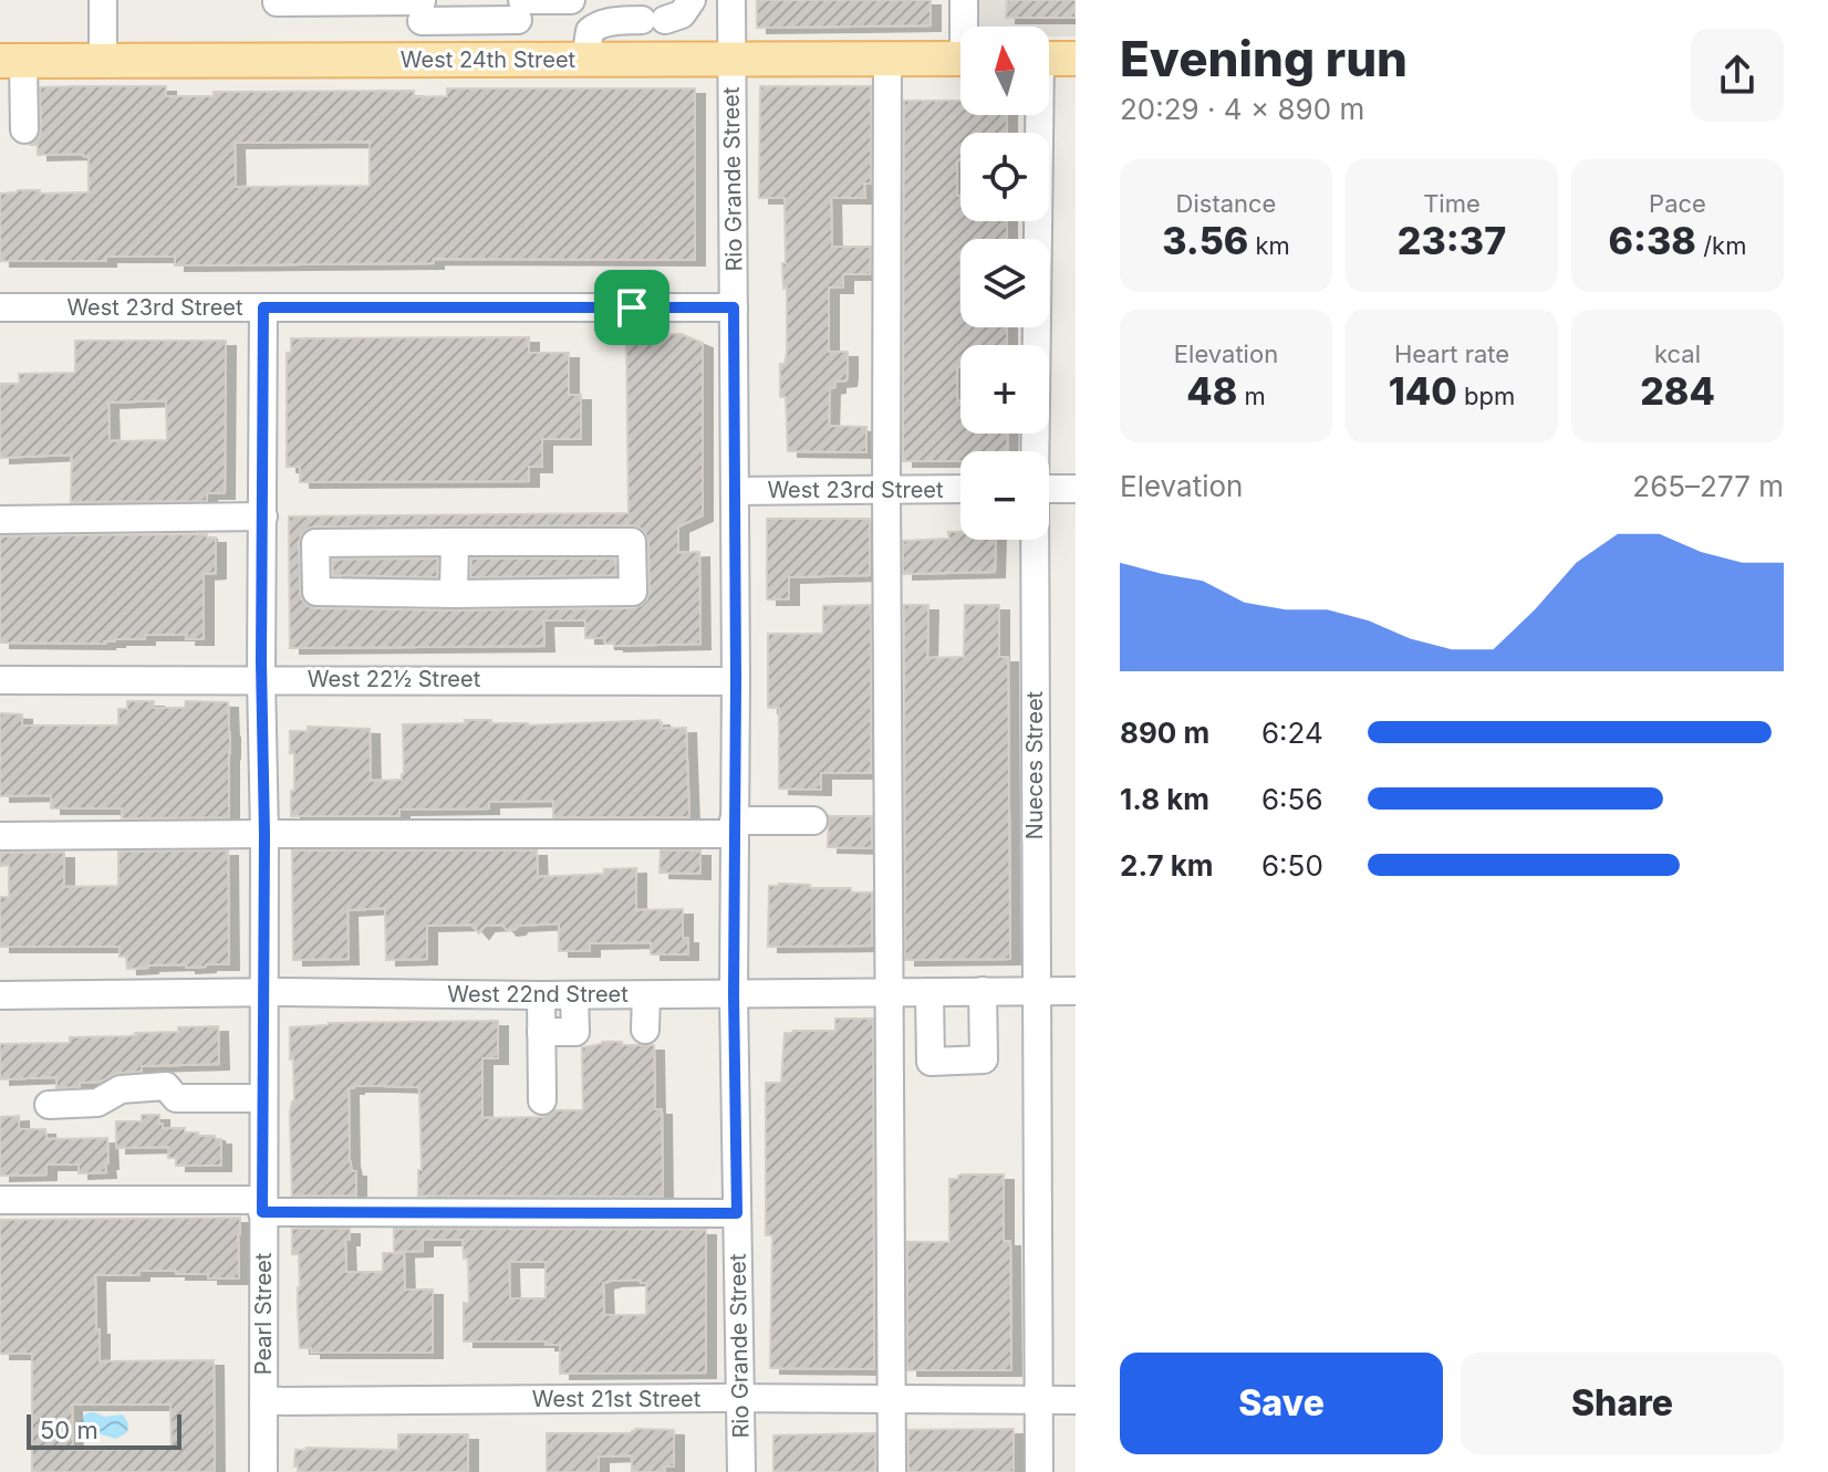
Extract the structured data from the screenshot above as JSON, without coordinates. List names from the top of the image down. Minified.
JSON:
{"streets":{"main road":["West 24th Street"],"street":["Rio Grande Street","West 23rd Street","West 22½ Street","Nueces Street","West 22nd Street","Pearl Street","West 21st Street"]},"crossings":[["West 24th Street","Rio Grande Street"],["Rio Grande Street","West 23rd Street"],["Rio Grande Street","West 22½ Street"],["Rio Grande Street","West 22nd Street"],["Rio Grande Street","West 21st Street"],["West 23rd Street","Pearl Street"],["West 22½ Street","Pearl Street"],["Nueces Street","West 22nd Street"],["Nueces Street","West 21st Street"],["West 22nd Street","Pearl Street"],["Pearl Street","West 21st Street"]],"scale_bar":"50 m","north":"top","page":{"heading":["Evening run","20:29 · 4 × 890 m"],"map_buttons":["+","−"],"stats":[["Distance","3.56 km"],["Time","23:37"],["Pace","6:38 /km"],["Elevation","48 m"],["Heart rate","140 bpm"],["kcal","284"]],"chart":["Elevation","265–277 m"],"list":[{"name":"890 m","note":"6:24"},{"name":"1.8 km","note":"6:56"},{"name":"2.7 km","note":"6:50"}],"buttons":["Save","Share"],"scale":"50 m"}}
